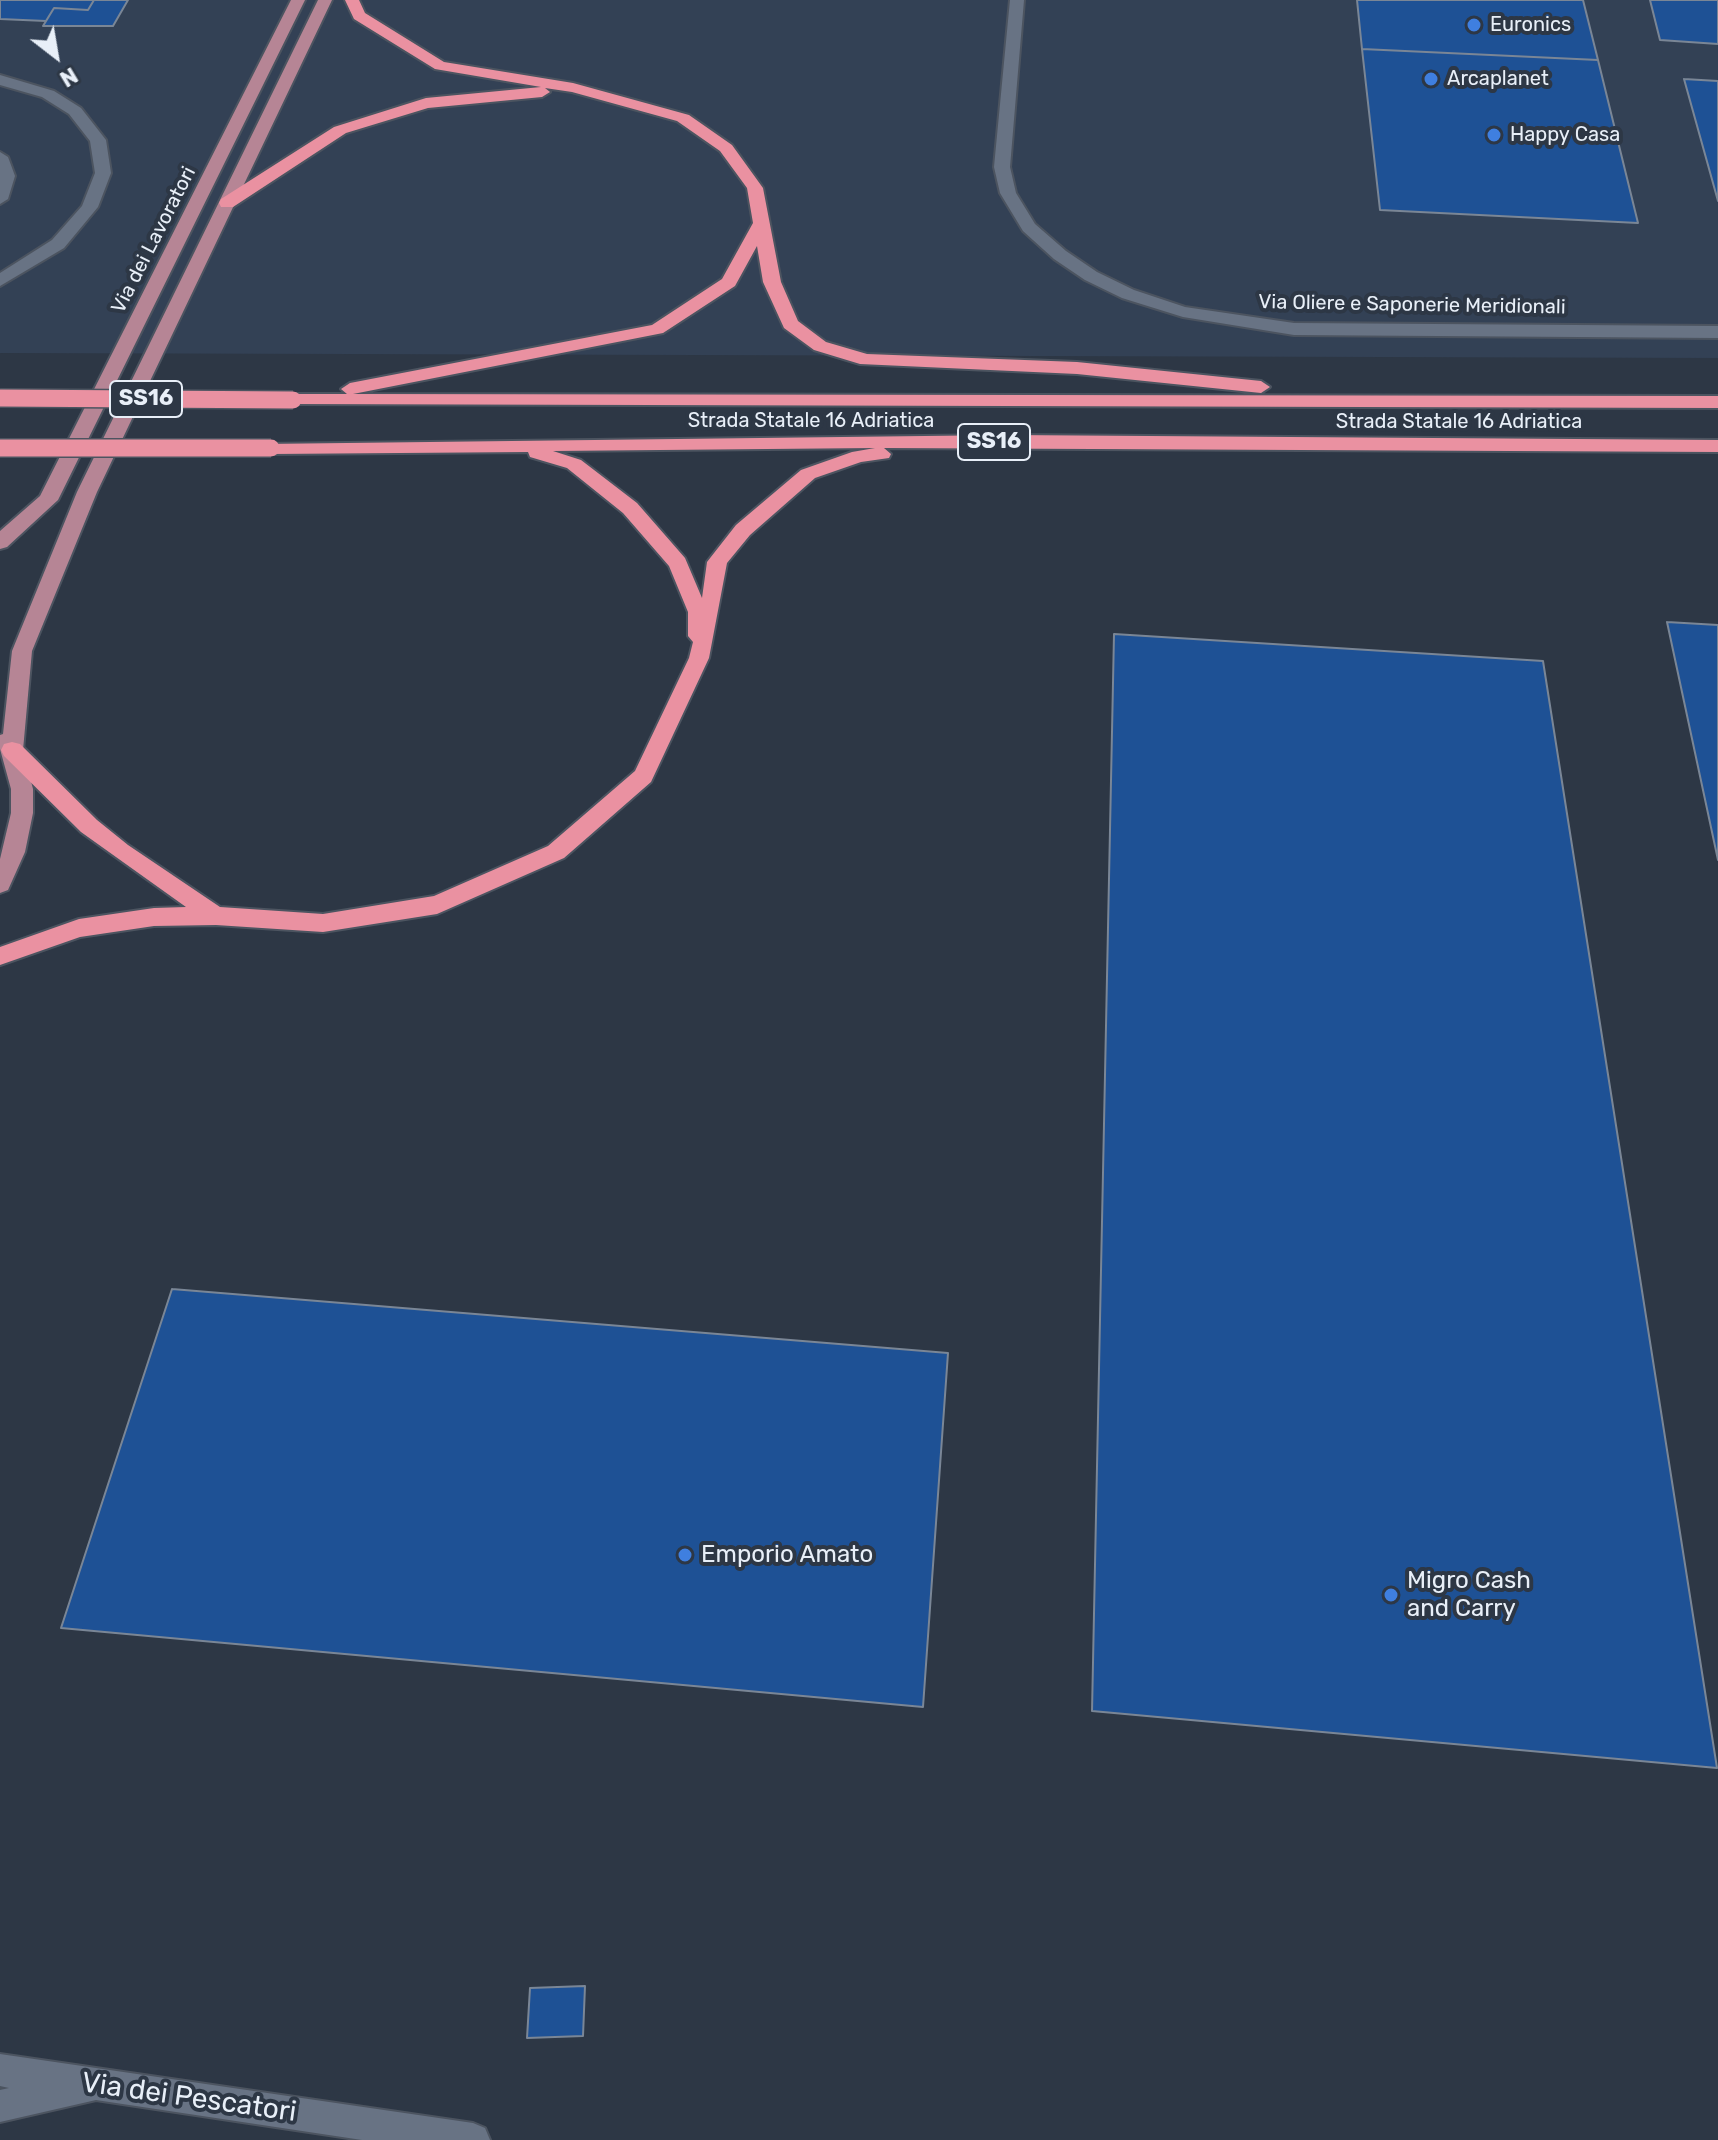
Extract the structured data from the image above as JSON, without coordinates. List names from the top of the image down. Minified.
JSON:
{"streets":{"highway":["SS16","Strada Statale 16 Adriatica"],"main road":["Via dei Lavoratori"],"street":["Via Oliere e Saponerie Meridionali","Via dei Pescatori"]},"places":["Euronics","Arcaplanet","Happy Casa","Emporio Amato","Migro Cash and Carry"],"north":"bottom right"}
